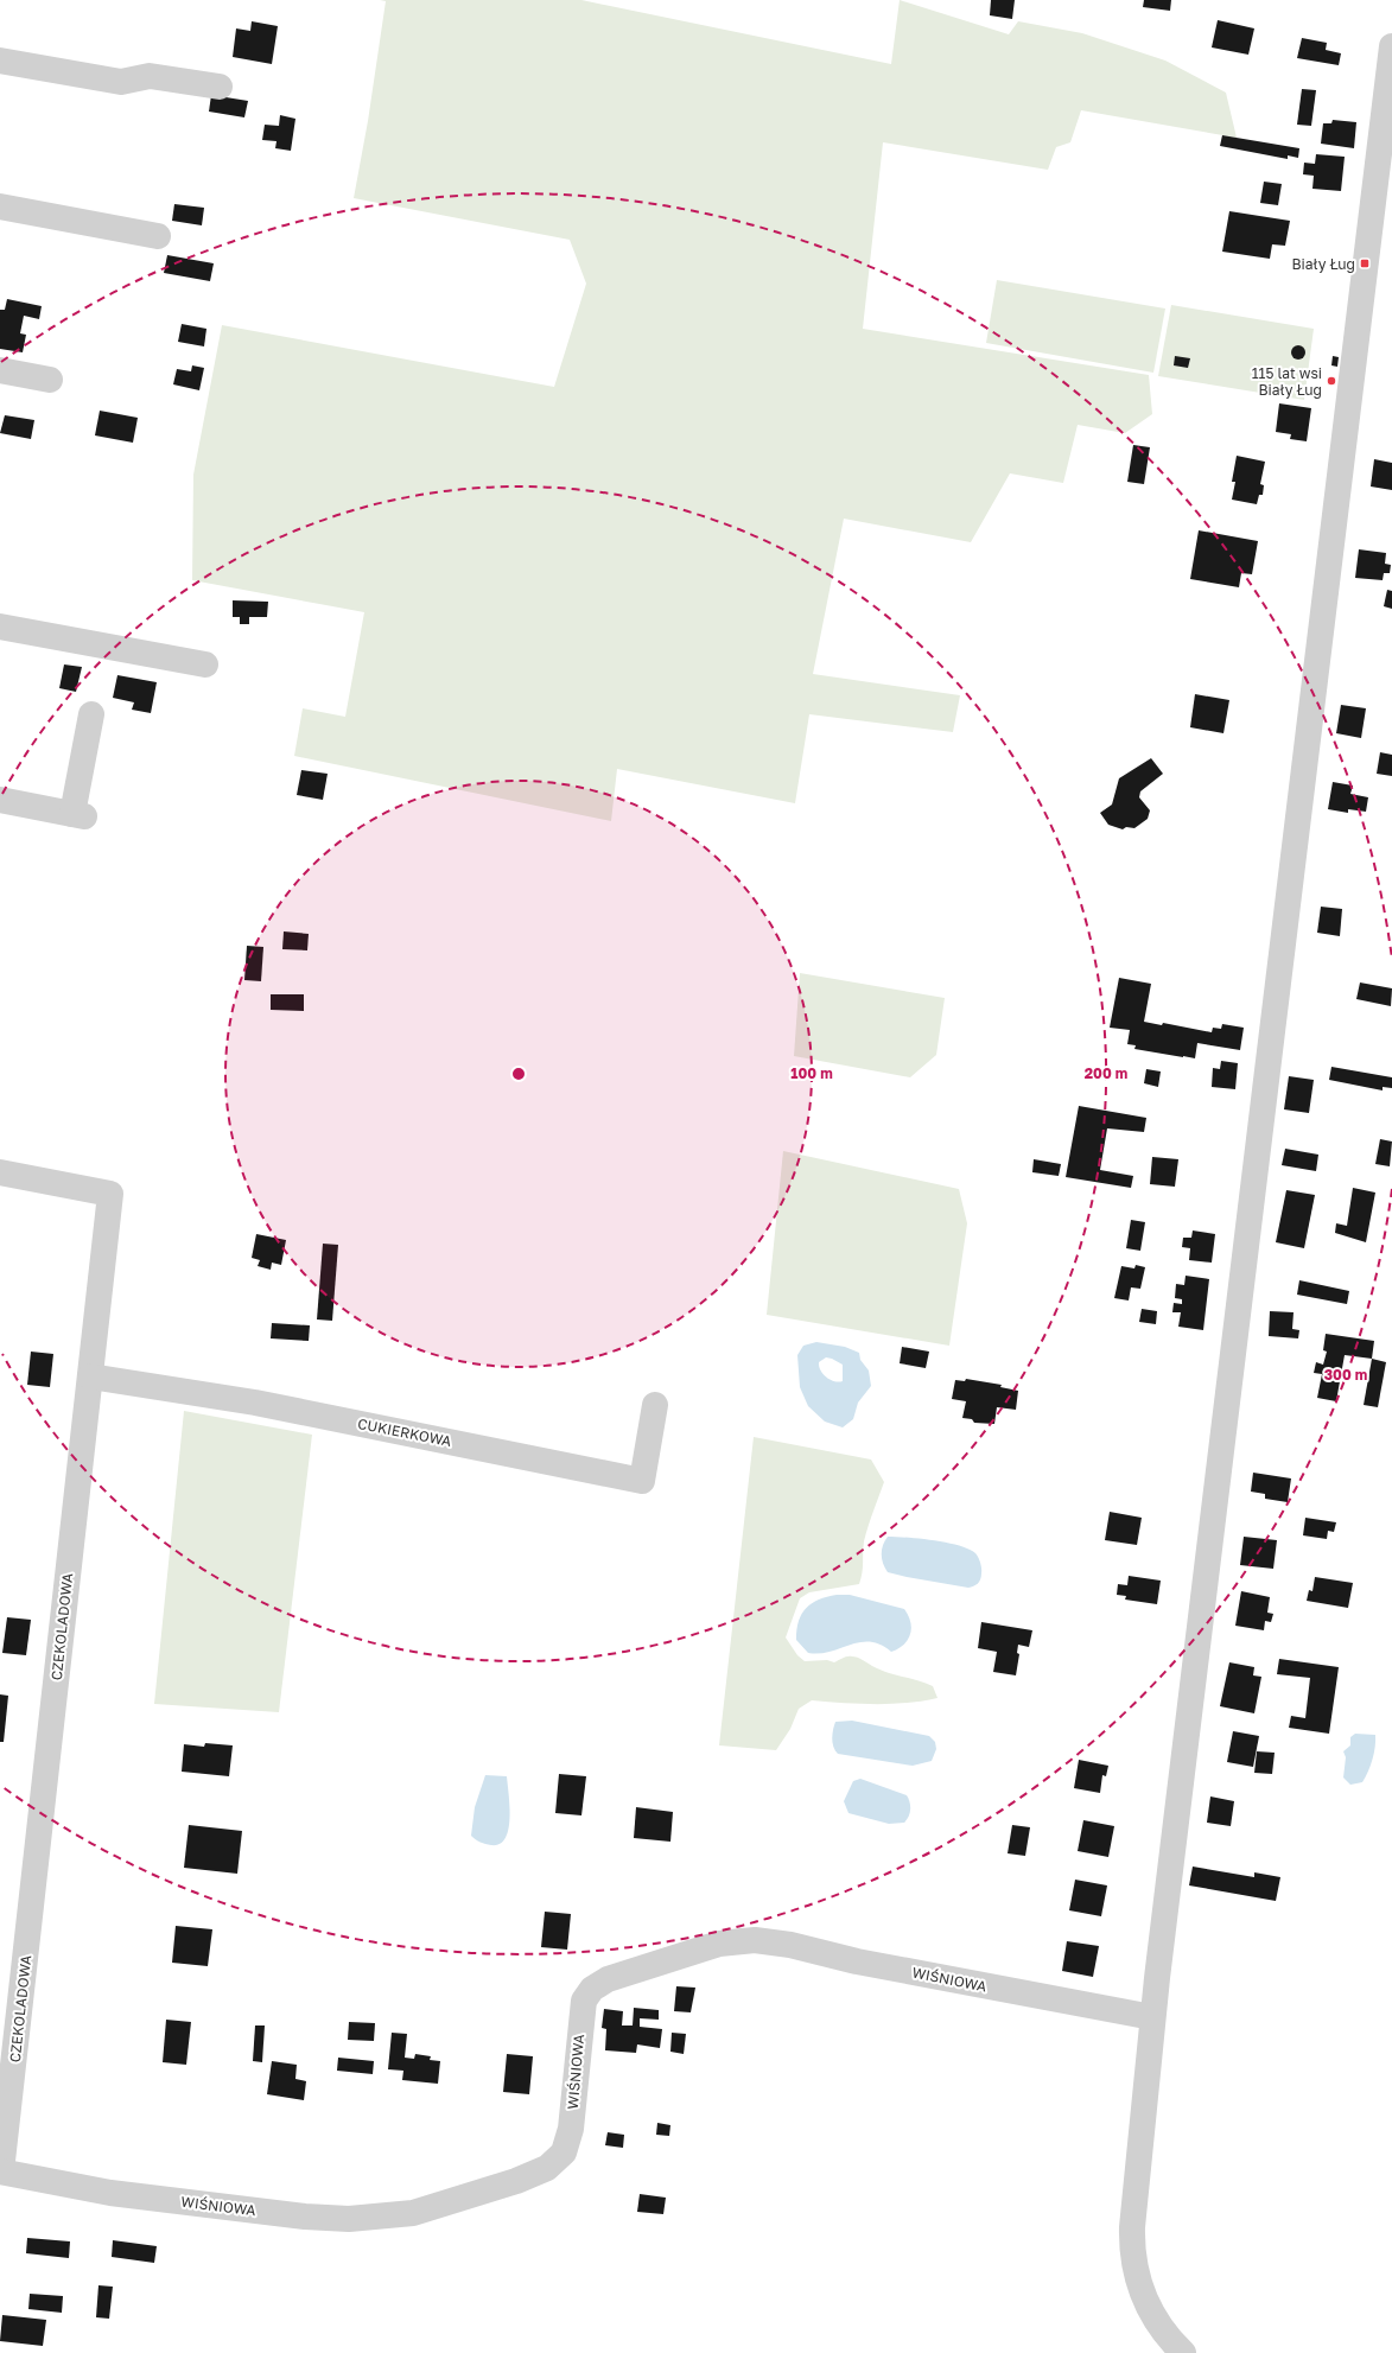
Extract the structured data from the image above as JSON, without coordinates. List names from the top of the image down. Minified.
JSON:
{"streets":{"street":["CUKIERKOWA","CZEKOLADOWA","WIŚNIOWA"]},"crossings":[["CUKIERKOWA","CZEKOLADOWA"],["CZEKOLADOWA","WIŚNIOWA"]],"places":{"transit":["Biały Ług"],"other":["115 lat wsi Biały Ług"]},"rings":["100 m","200 m","300 m"]}
